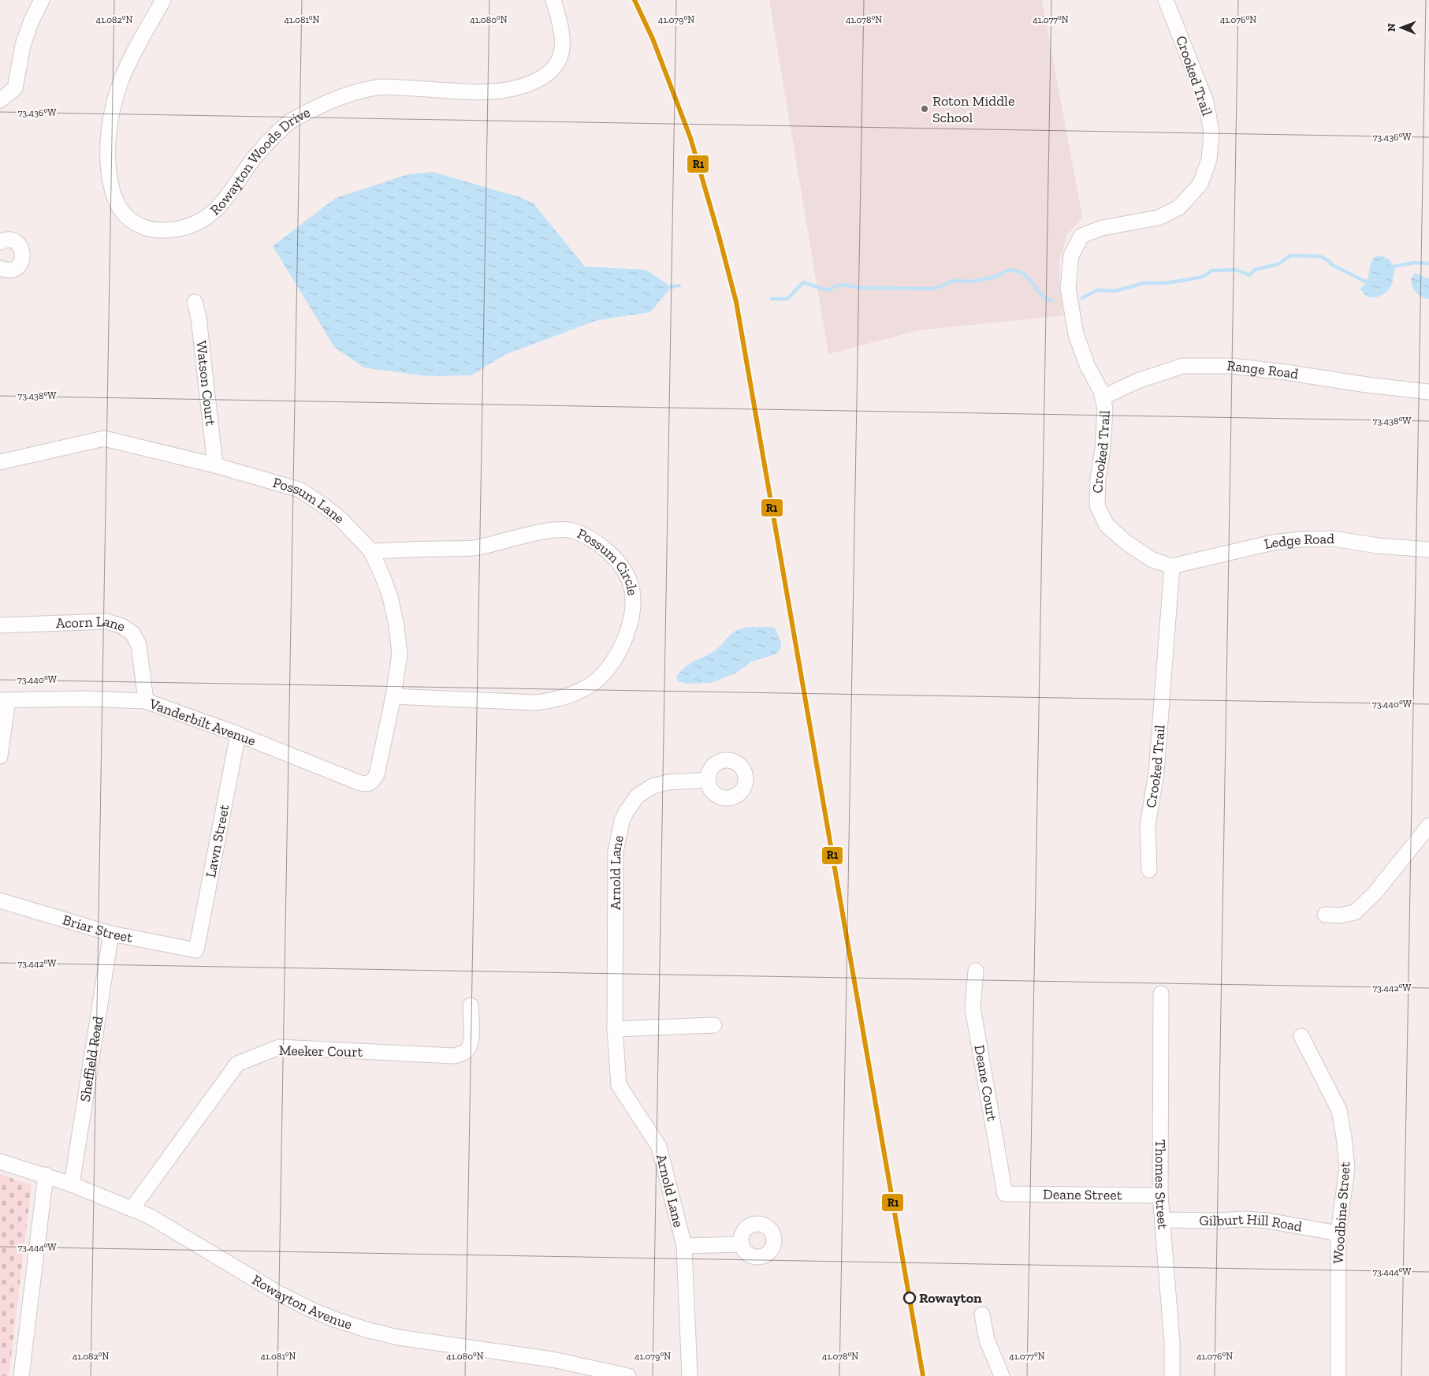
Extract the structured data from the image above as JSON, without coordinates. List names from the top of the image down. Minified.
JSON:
{"streets":{"street":["Crooked Trail","Rowayton Woods Drive","Range Road","Watson Court","Possum Lane","Ledge Road","Possum Circle","Acorn Lane","Vanderbilt Avenue","Lawn Street","Arnold Lane","Briar Street","Meeker Court","Sheffield Road","Deane Court","Thomes Street","Deane Street","Woodbine Street","Gilburt Hill Road","Rowayton Avenue"]},"crossings":[["Crooked Trail","Range Road"],["Crooked Trail","Ledge Road"],["Watson Court","Possum Lane"],["Possum Lane","Possum Circle"],["Possum Lane","Vanderbilt Avenue"],["Acorn Lane","Vanderbilt Avenue"],["Vanderbilt Avenue","Lawn Street"],["Lawn Street","Briar Street"],["Briar Street","Sheffield Road"],["Meeker Court","Rowayton Avenue"],["Sheffield Road","Rowayton Avenue"],["Deane Court","Deane Street"],["Thomes Street","Deane Street"],["Thomes Street","Gilburt Hill Road"],["Woodbine Street","Gilburt Hill Road"]],"places":["Roton Middle School","Rowayton"],"lines":["transit line R1"],"north":"left","coordinates":["41.082°N","41.081°N","41.080°N","41.079°N","41.078°N","41.077°N","41.076°N","73.436°W","73.438°W","73.440°W","73.442°W","73.444°W"]}
